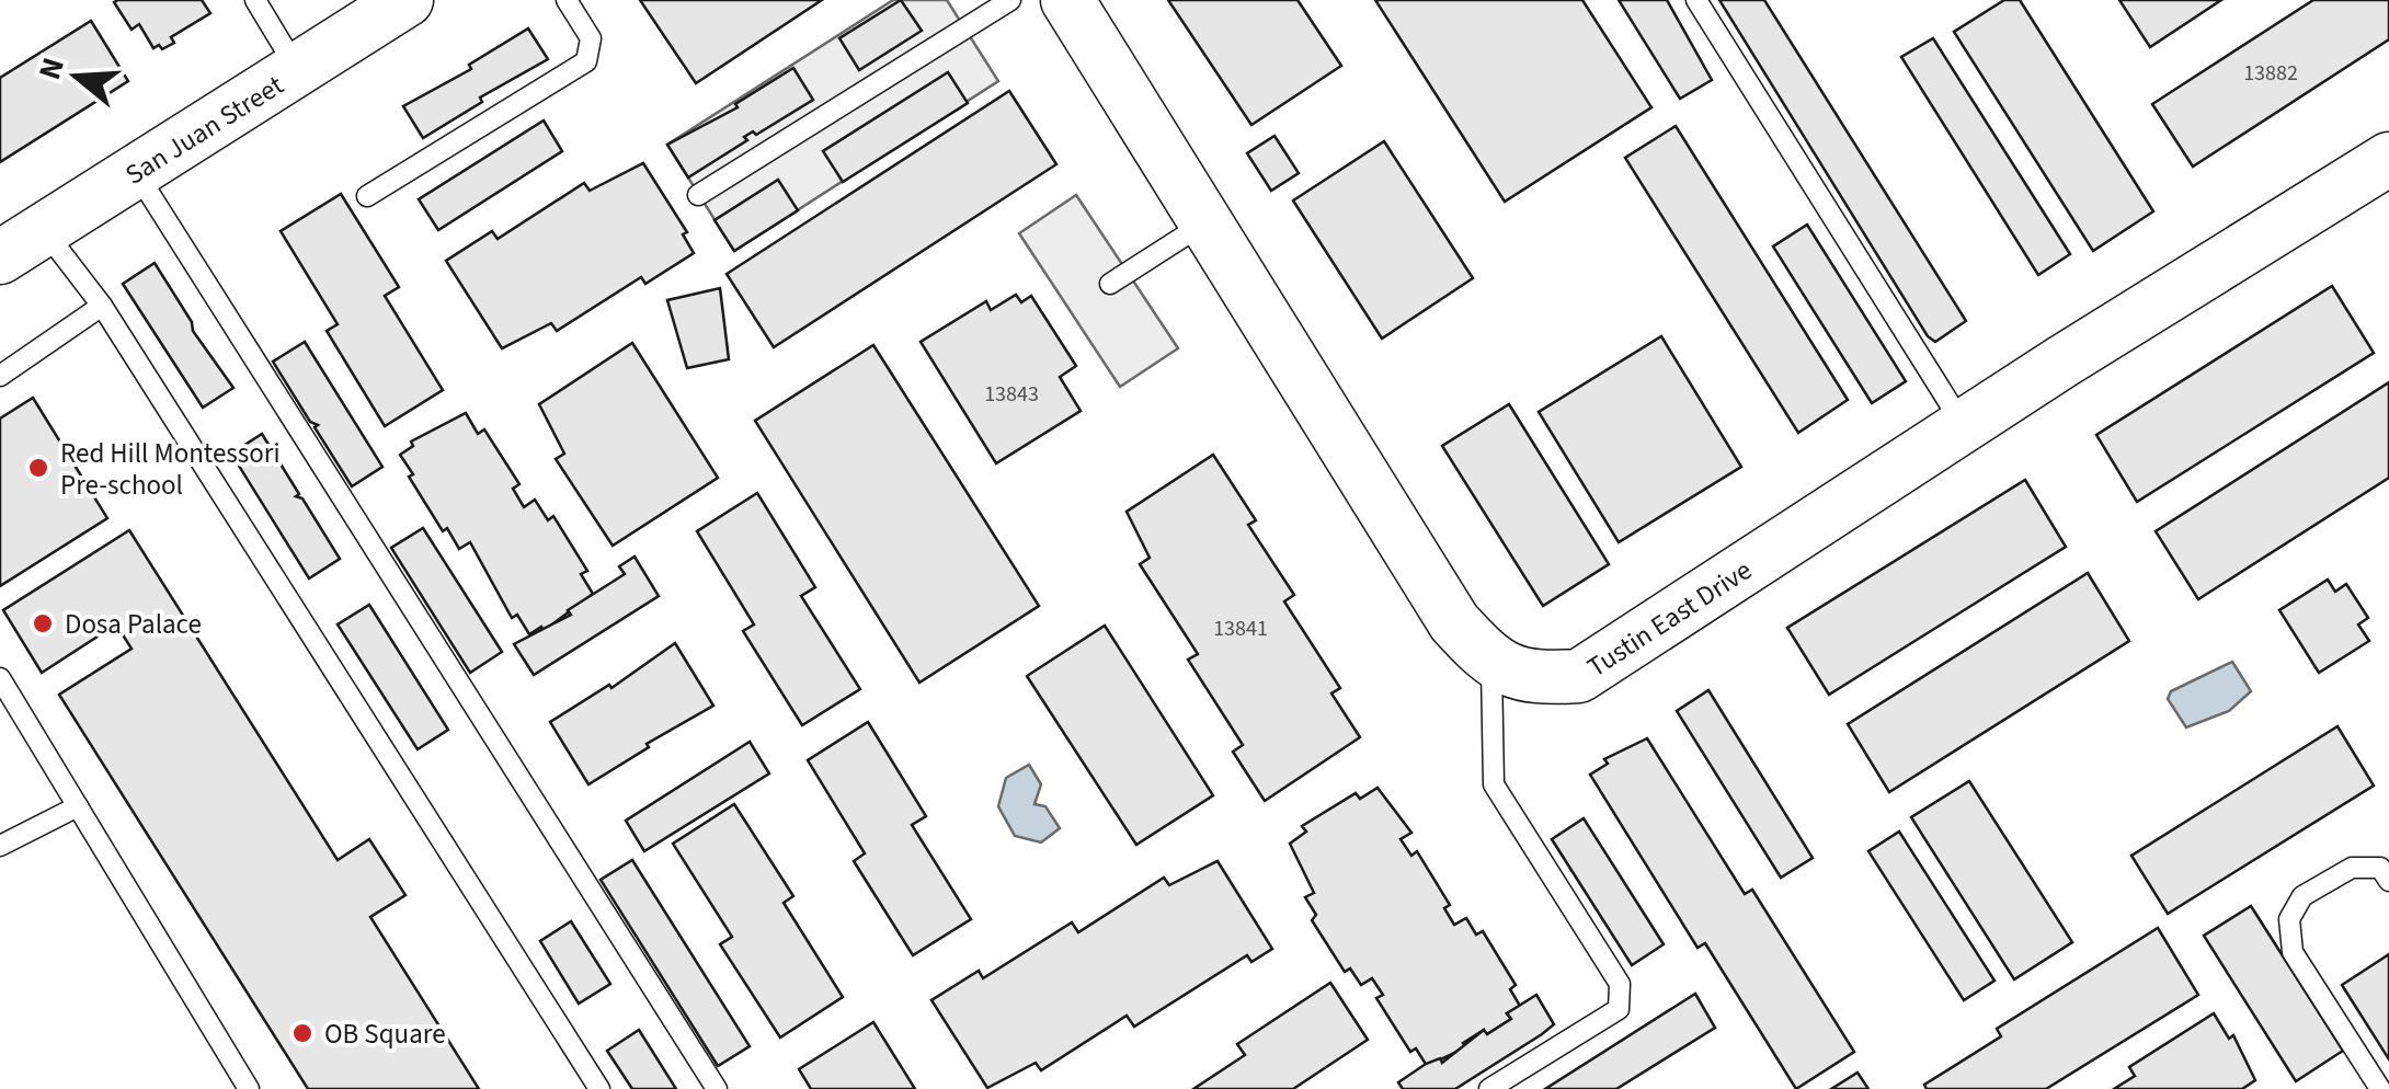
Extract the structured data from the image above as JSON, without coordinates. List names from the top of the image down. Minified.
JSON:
{"streets":{"street":["San Juan Street","Tustin East Drive"]},"places":["Red Hill Montessori Pre-school","Dosa Palace","OB Square"],"house_numbers":["13882","13843","13841"],"north":"left"}
